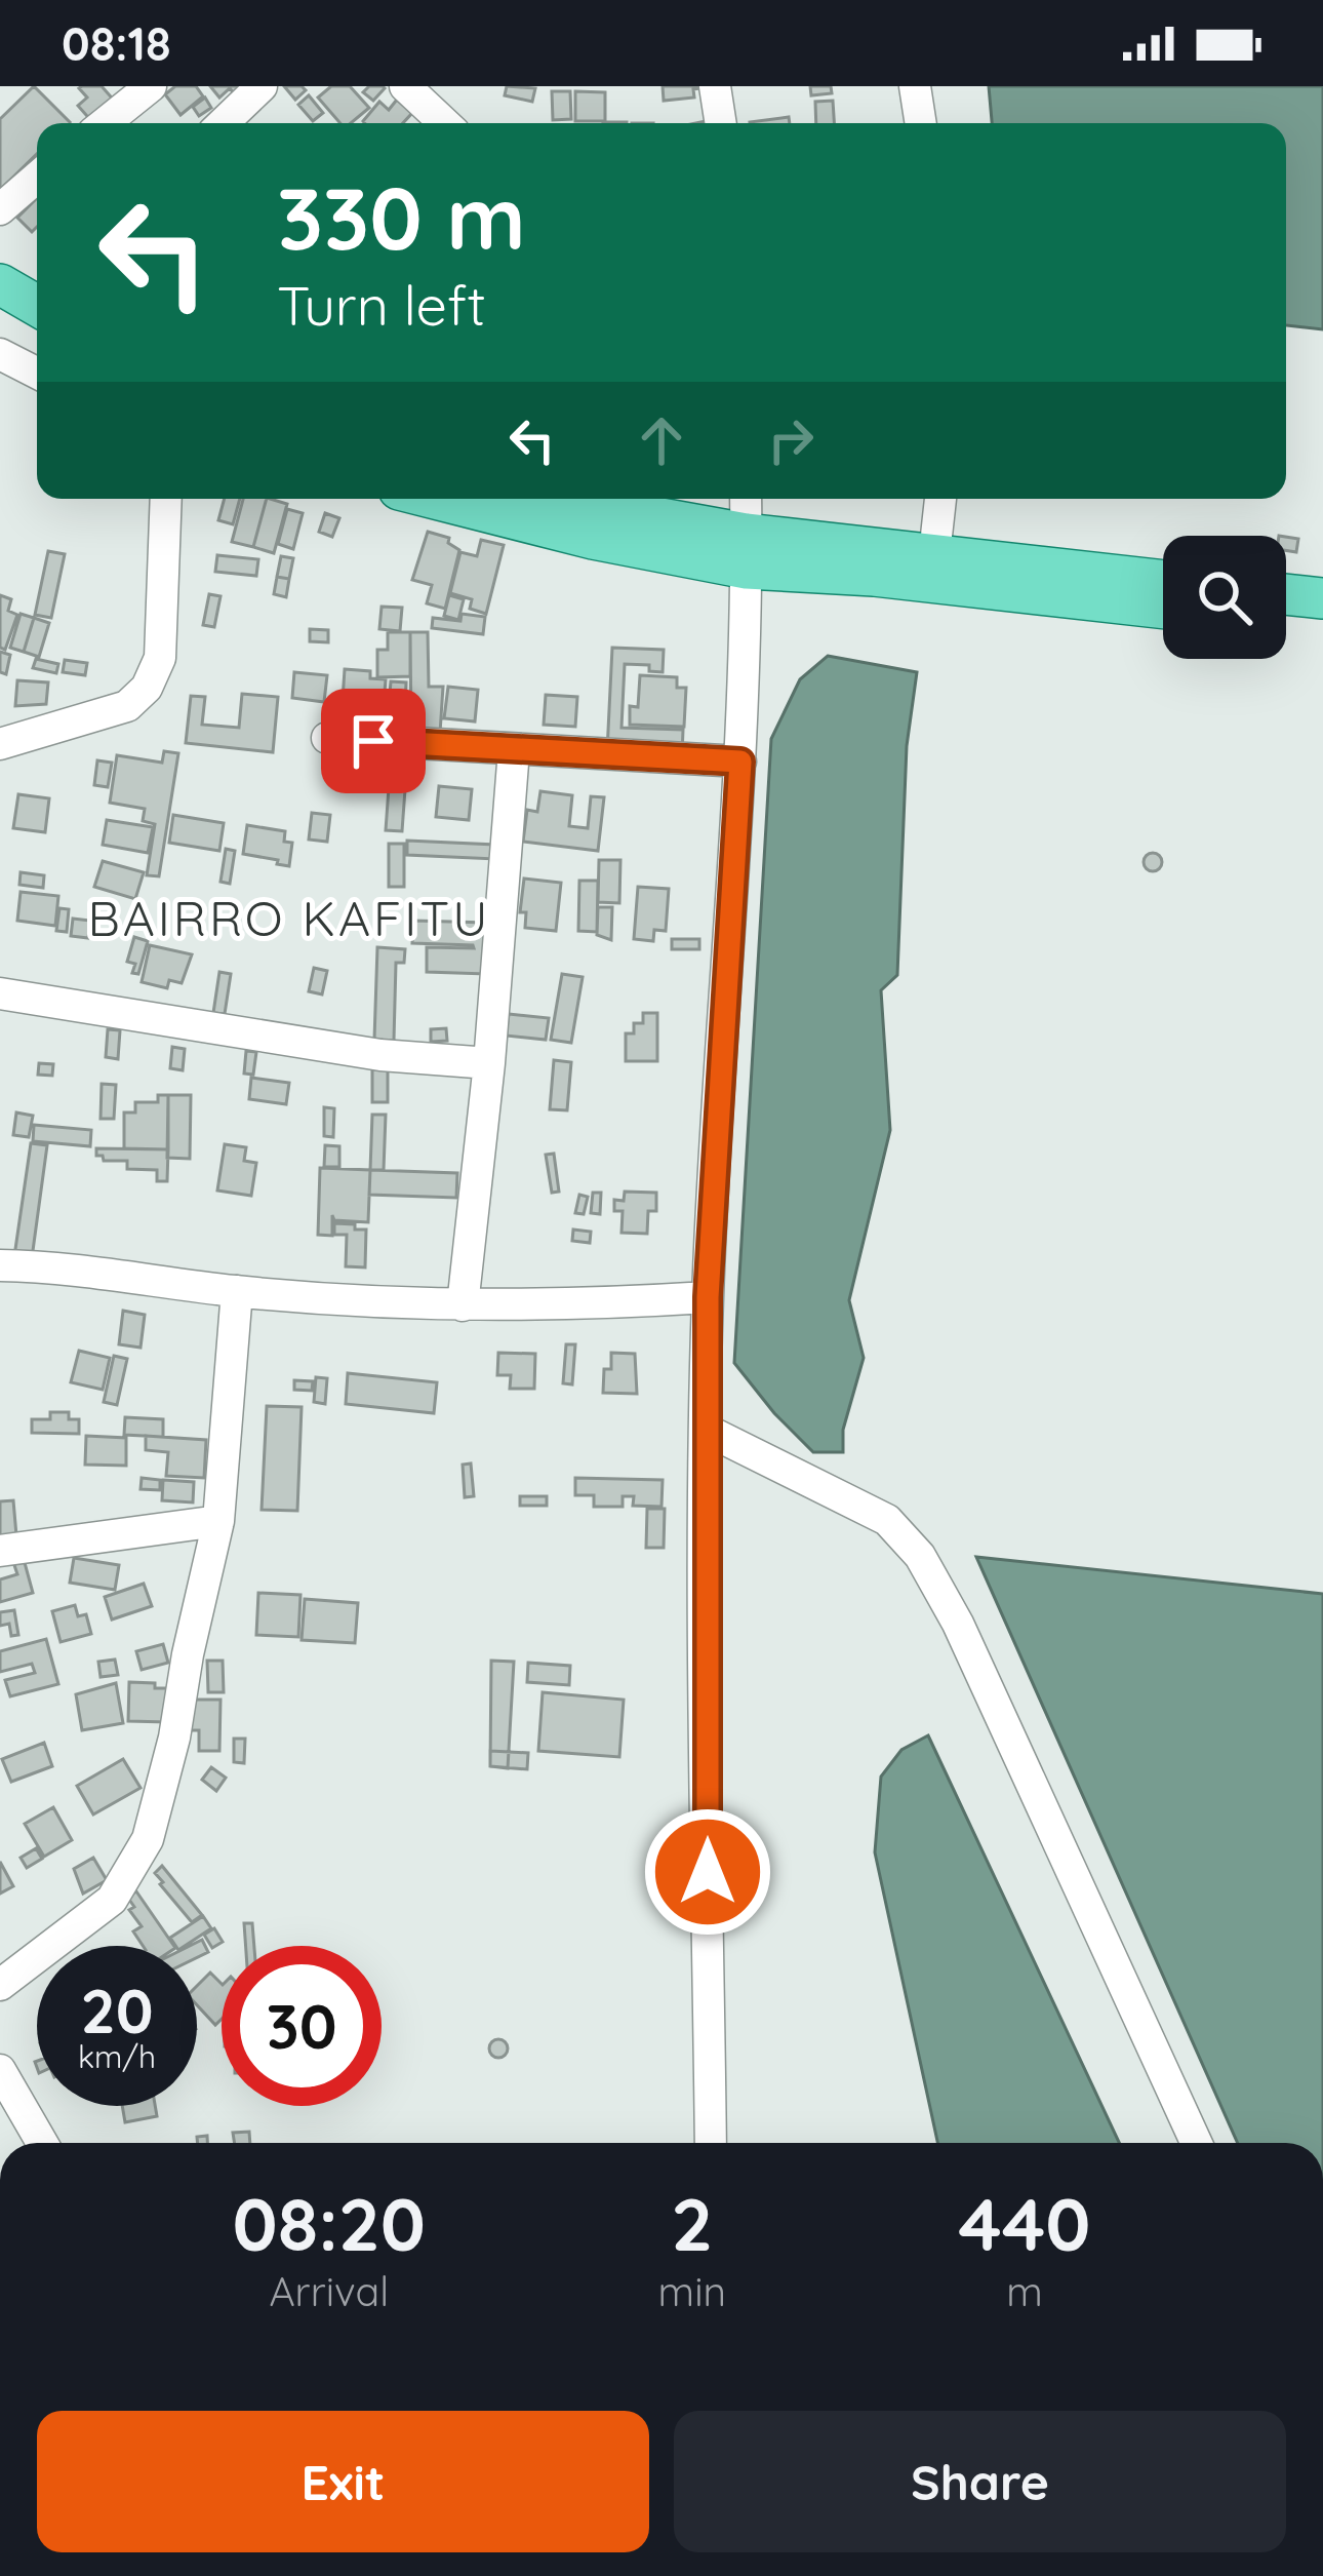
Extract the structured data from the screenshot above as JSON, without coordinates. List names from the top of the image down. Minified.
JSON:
{"districts":["BAIRRO KAFITU"],"page":{"status":"08:18","turn":["330 m","Turn left"],"speed":"20 km/h","limit":"30","eta":["08:20","Arrival","2","min","440","m"],"buttons":["Exit","Share"]}}
